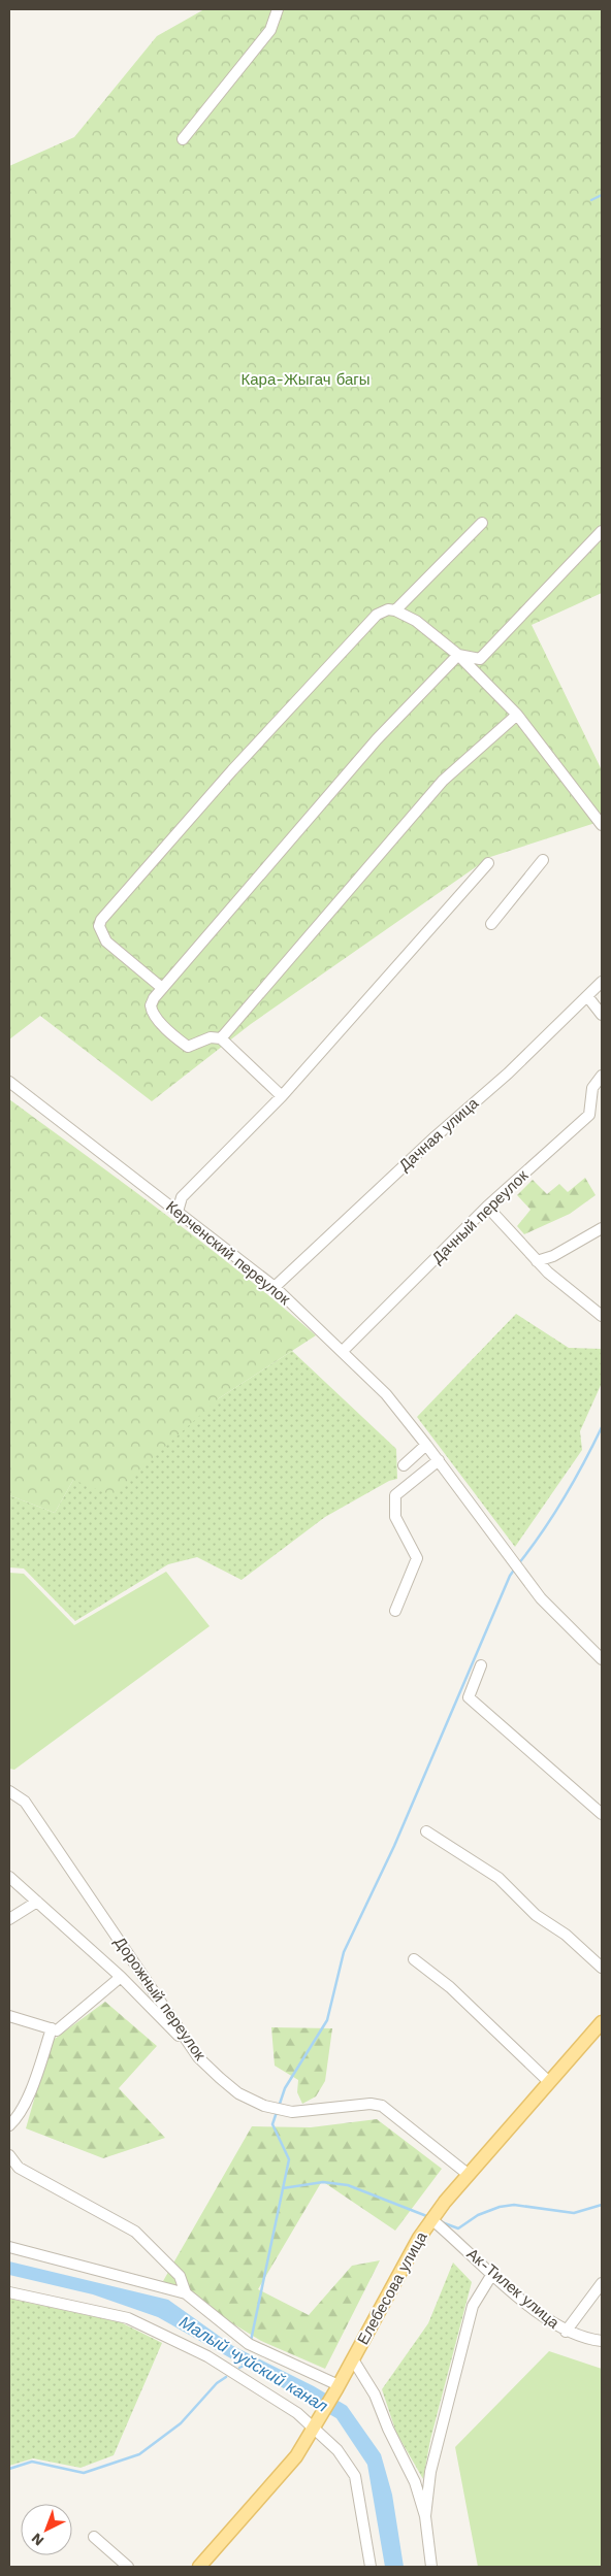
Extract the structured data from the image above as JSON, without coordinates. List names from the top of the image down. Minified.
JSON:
{"streets":{"main road":["Елебесова улица"],"street":["Дачная улица","Дачный переулок","Керченский переулок","Дорожный переулок","Ак-Тилек улица"]},"crossings":[["Дачная улица","Керченский переулок"],["Дачный переулок","Керченский переулок"],["Дорожный переулок","Елебесова улица"],["Елебесова улица","Ак-Тилек улица"]],"water":["Малый чуйский канал"],"parks":["Кара-Жыгач багы"],"north":"bottom left"}
